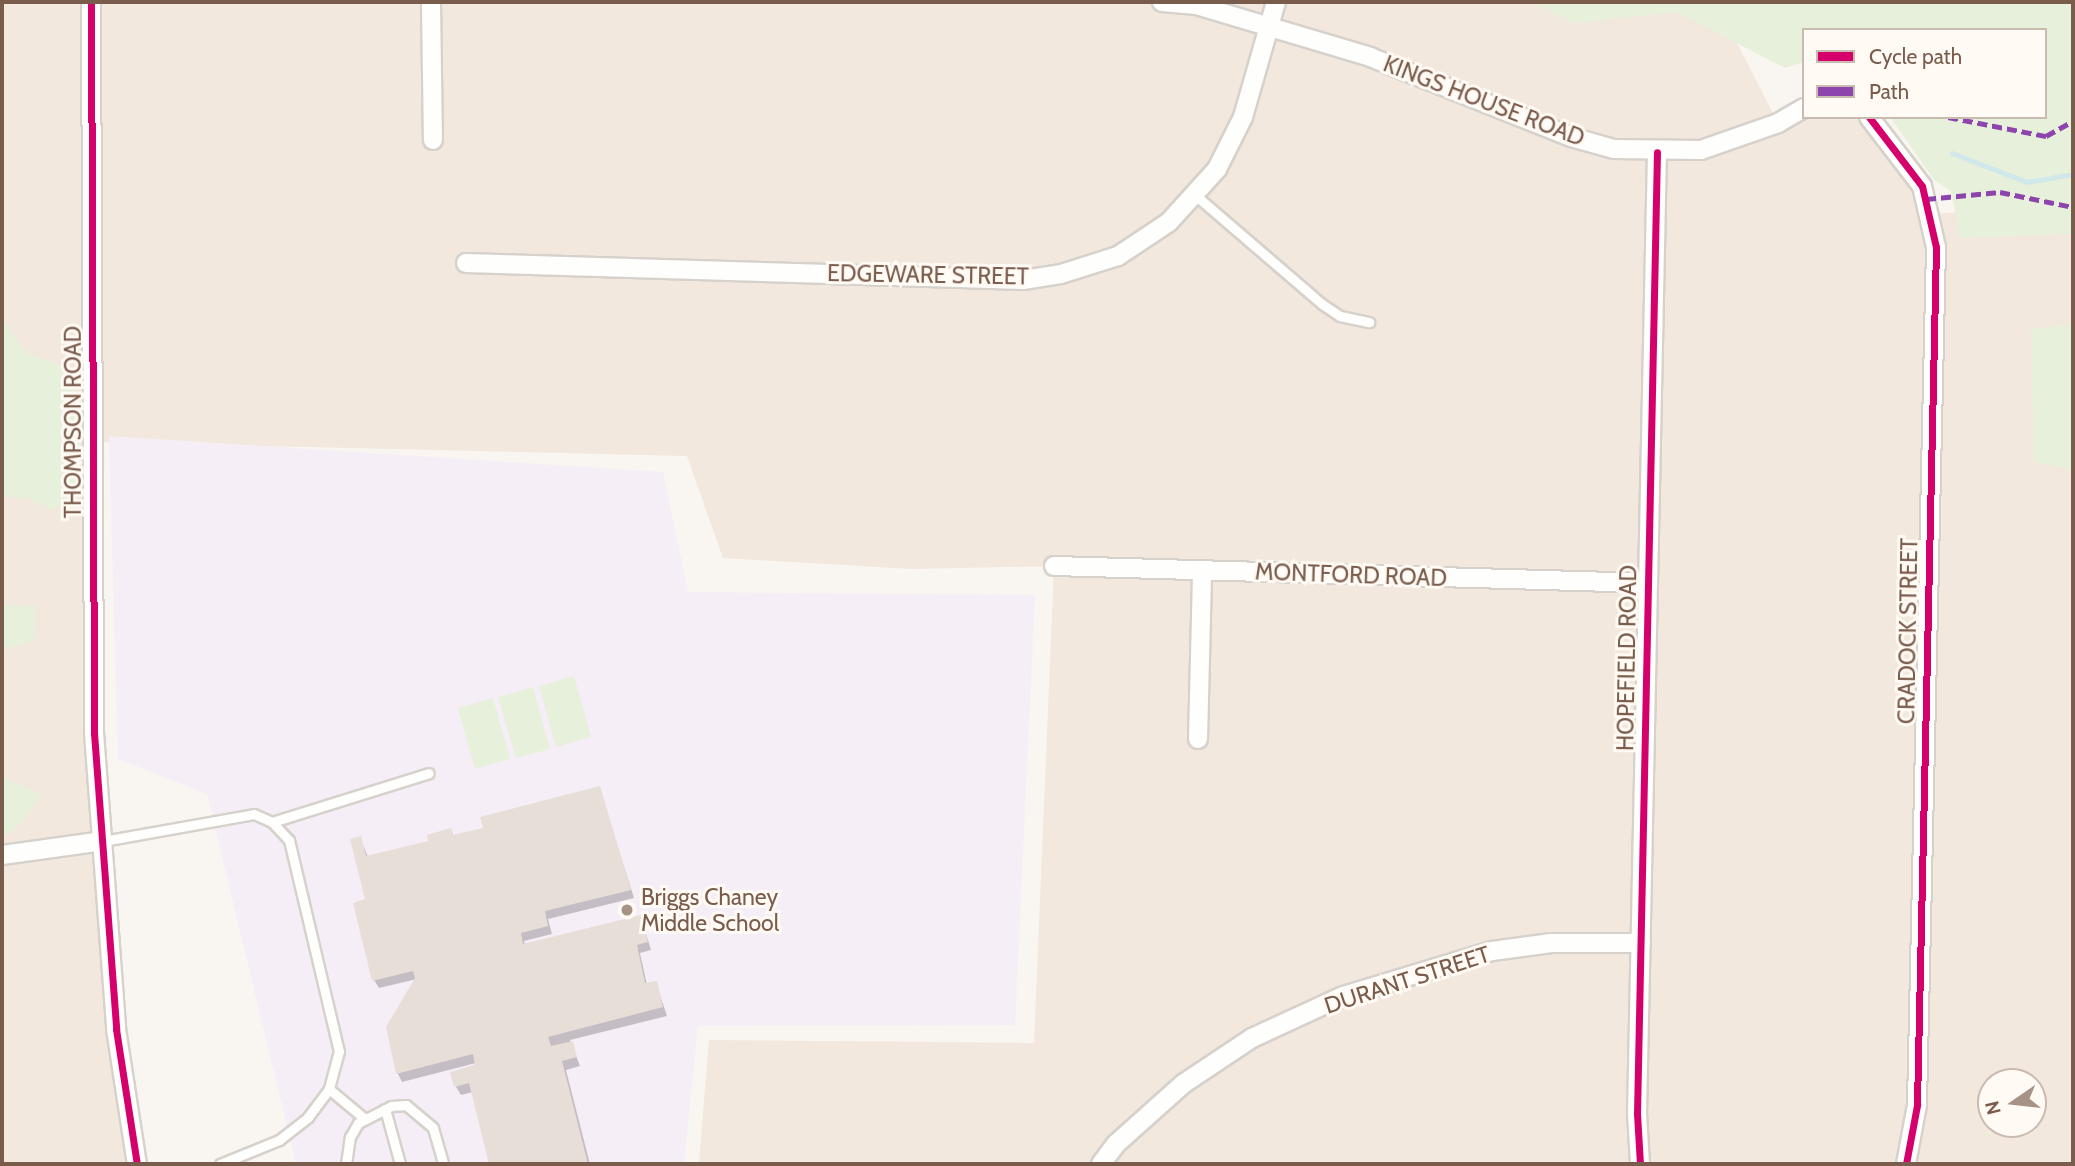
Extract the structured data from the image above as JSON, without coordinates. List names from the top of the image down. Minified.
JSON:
{"streets":{"street":["KINGS HOUSE ROAD","EDGEWARE STREET","THOMPSON ROAD","MONTFORD ROAD","CRADOCK STREET","HOPEFIELD ROAD","DURANT STREET"]},"crossings":[["KINGS HOUSE ROAD","EDGEWARE STREET"],["KINGS HOUSE ROAD","HOPEFIELD ROAD"],["MONTFORD ROAD","HOPEFIELD ROAD"],["HOPEFIELD ROAD","DURANT STREET"]],"places":["Briggs Chaney Middle School"],"legend":["Cycle path","Path"],"north":"left"}
